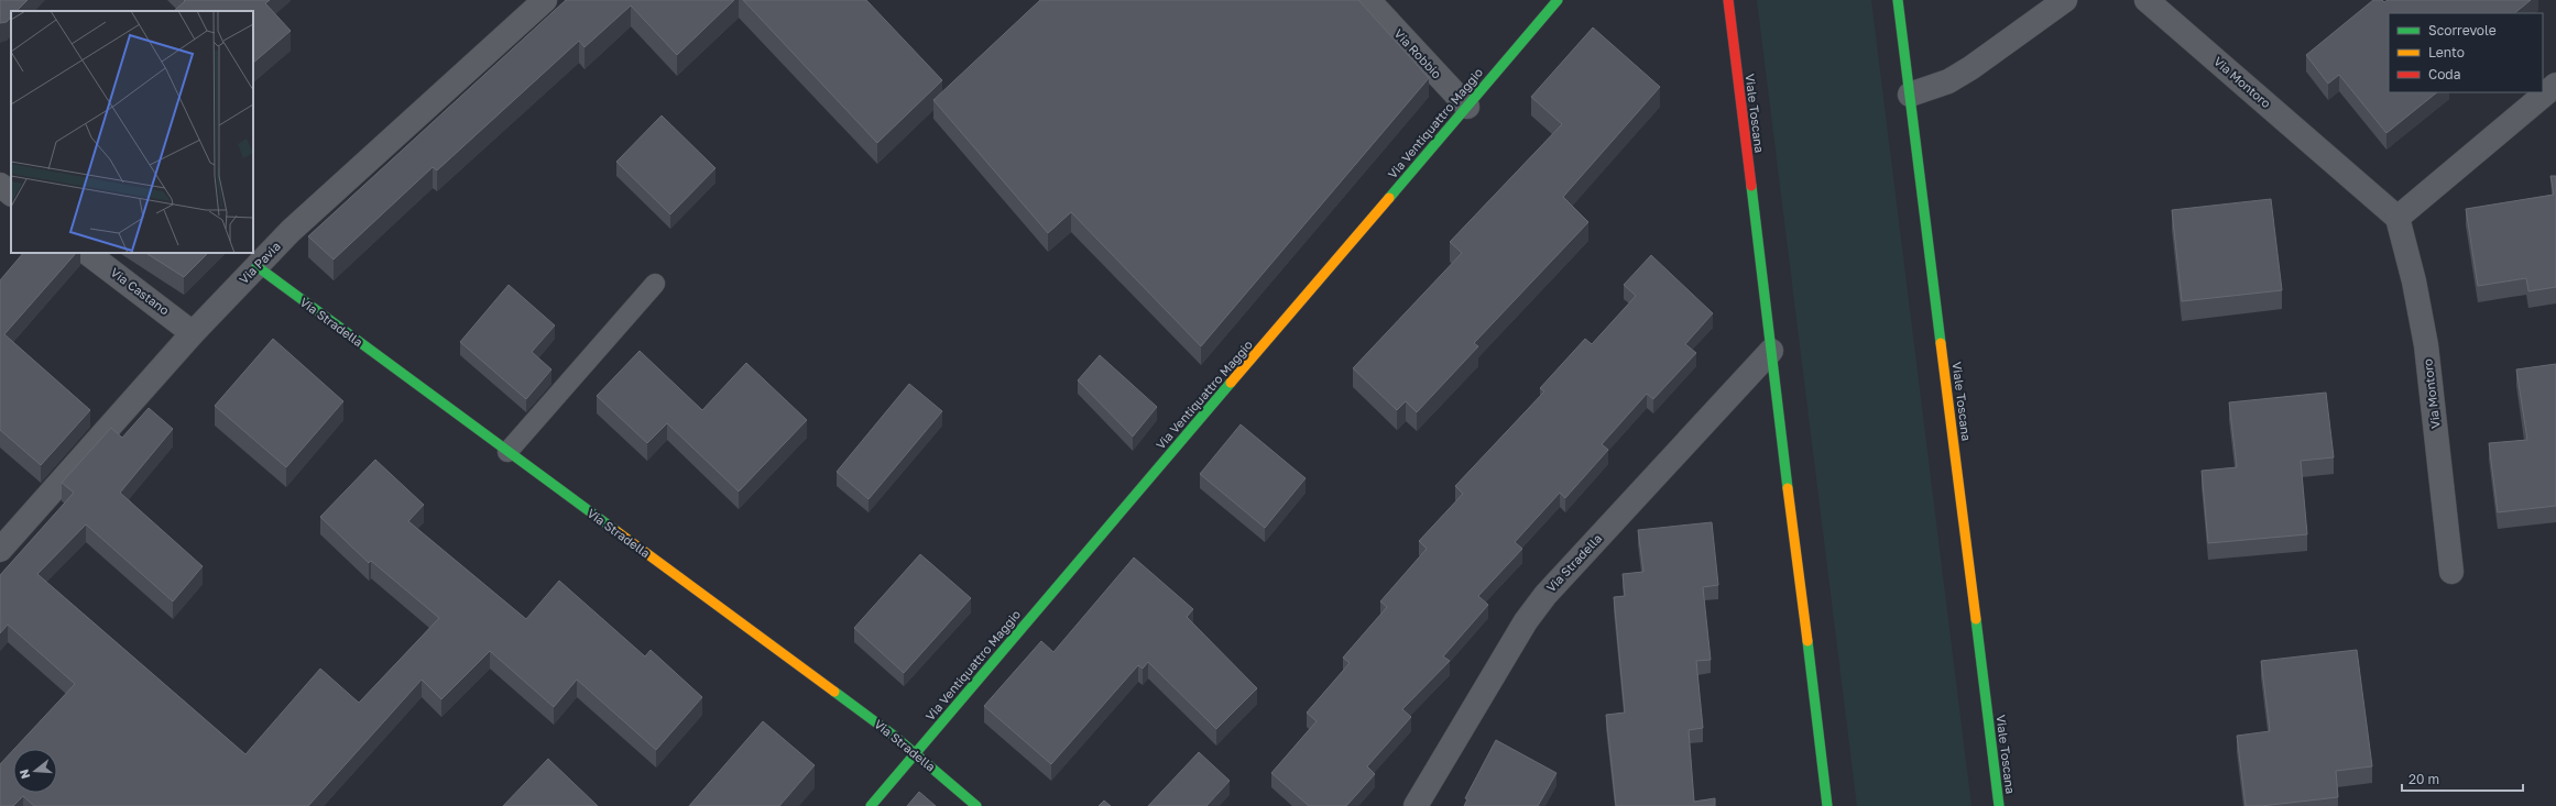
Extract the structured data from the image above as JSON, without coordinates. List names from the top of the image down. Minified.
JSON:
{"streets":{"street":["Via Robbio","Via Montoro","Viale Toscana","Via Ventiquattro Maggio","Via Pavia","Via Castano","Via Stradella"]},"crossings":[["Via Robbio","Via Ventiquattro Maggio"],["Viale Toscana","Via Stradella"],["Via Ventiquattro Maggio","Via Stradella"],["Via Pavia","Via Castano"],["Via Pavia","Via Stradella"]],"legend":["Scorrevole","Lento","Coda"],"scale_bar":"20 m","north":"left"}
